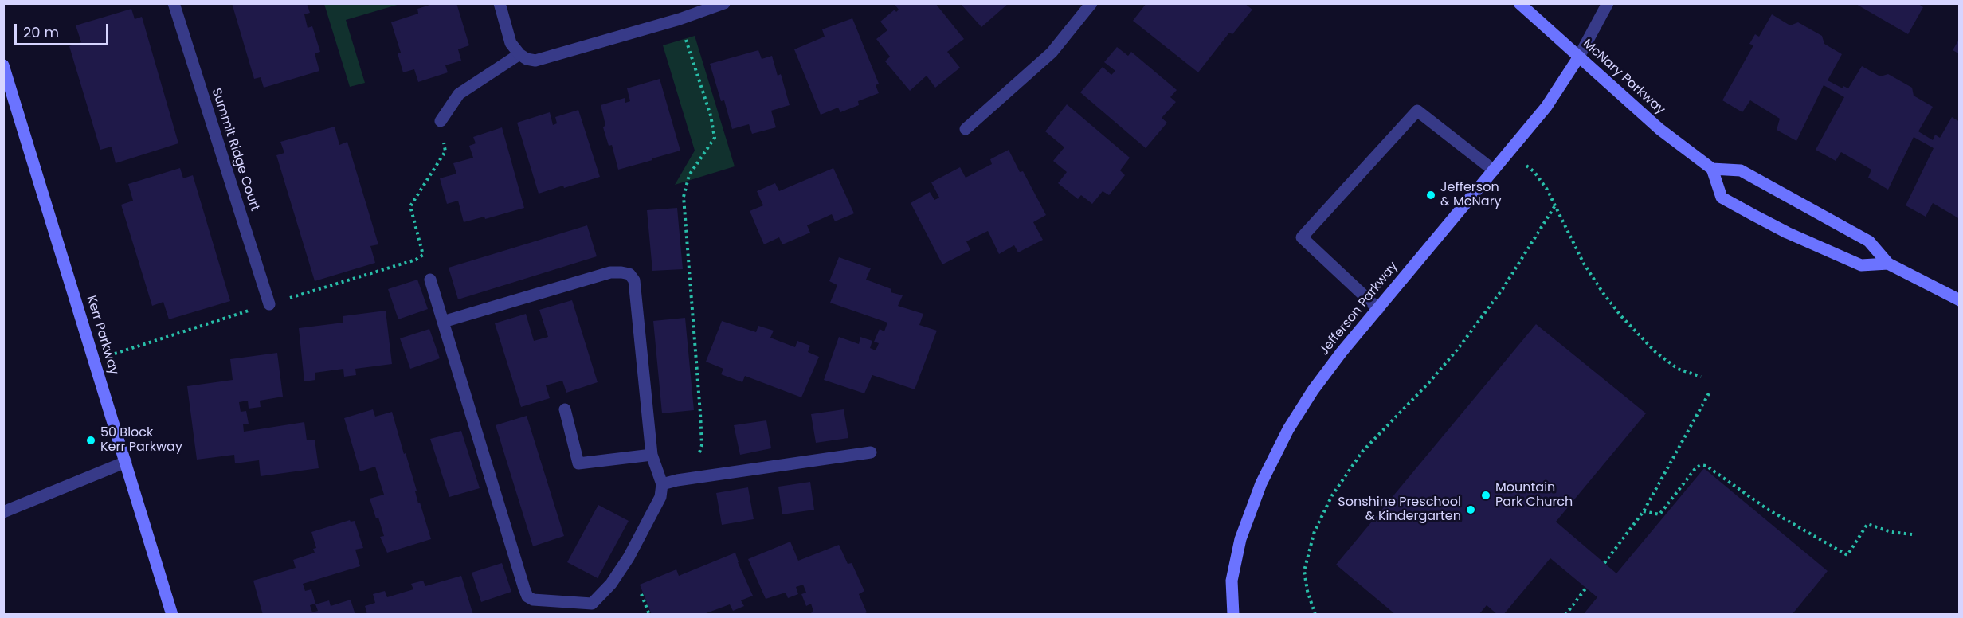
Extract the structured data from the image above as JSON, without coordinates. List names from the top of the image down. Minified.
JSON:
{"streets":{"street":["McNary Parkway","Summit Ridge Court","Jefferson Parkway","Kerr Parkway"]},"crossings":[["McNary Parkway","Jefferson Parkway"]],"places":["Jefferson & McNary","50 Block Kerr Parkway","Mountain Park Church","Sonshine Preschool & Kindergarten"],"scale_bar":"20 m"}
